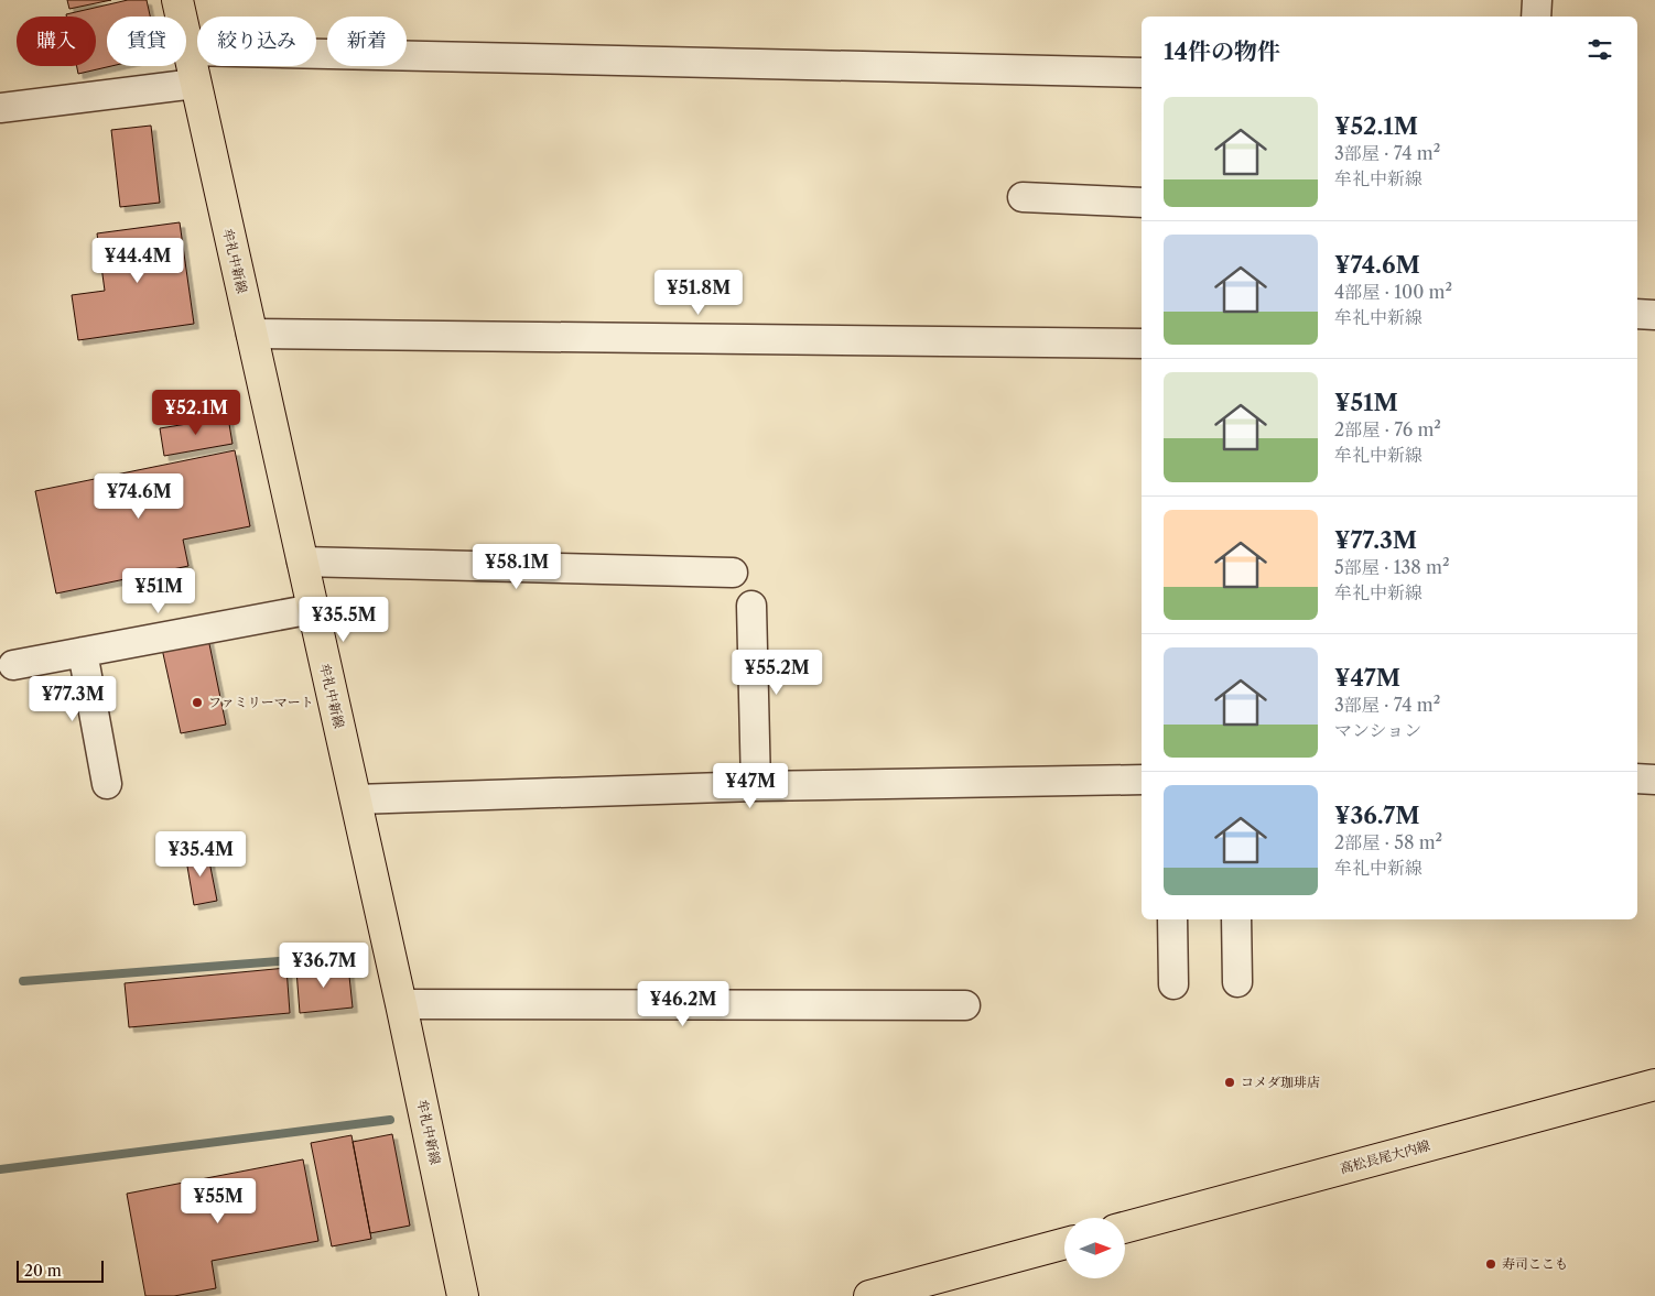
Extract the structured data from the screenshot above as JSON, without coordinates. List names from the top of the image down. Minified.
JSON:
{"streets":{"main road":["牟礼中新線","高松長尾大内線"]},"places":["ファミリーマート","コメダ珈琲店","寿司ここも"],"scale_bar":"20 m","north":"right","page":{"chip":["購入","賃貸","絞り込み","新着"],"heading":"14件の物件","list":[{"name":"¥52.1M","note":"3部屋 · 74 m² · 牟礼中新線"},{"name":"¥74.6M","note":"4部屋 · 100 m² · 牟礼中新線"},{"name":"¥51M","note":"2部屋 · 76 m² · 牟礼中新線"},{"name":"¥77.3M","note":"5部屋 · 138 m² · 牟礼中新線"},{"name":"¥47M","note":"3部屋 · 74 m² · マンション"},{"name":"¥36.7M","note":"2部屋 · 58 m² · 牟礼中新線"}],"price":["¥44.4M","¥51.8M","¥52.1M","¥74.6M","¥58.1M","¥51M","¥35.5M","¥55.2M","¥77.3M","¥47M","¥35.4M","¥36.7M","¥46.2M","¥55M"],"scale":"20 m"}}
